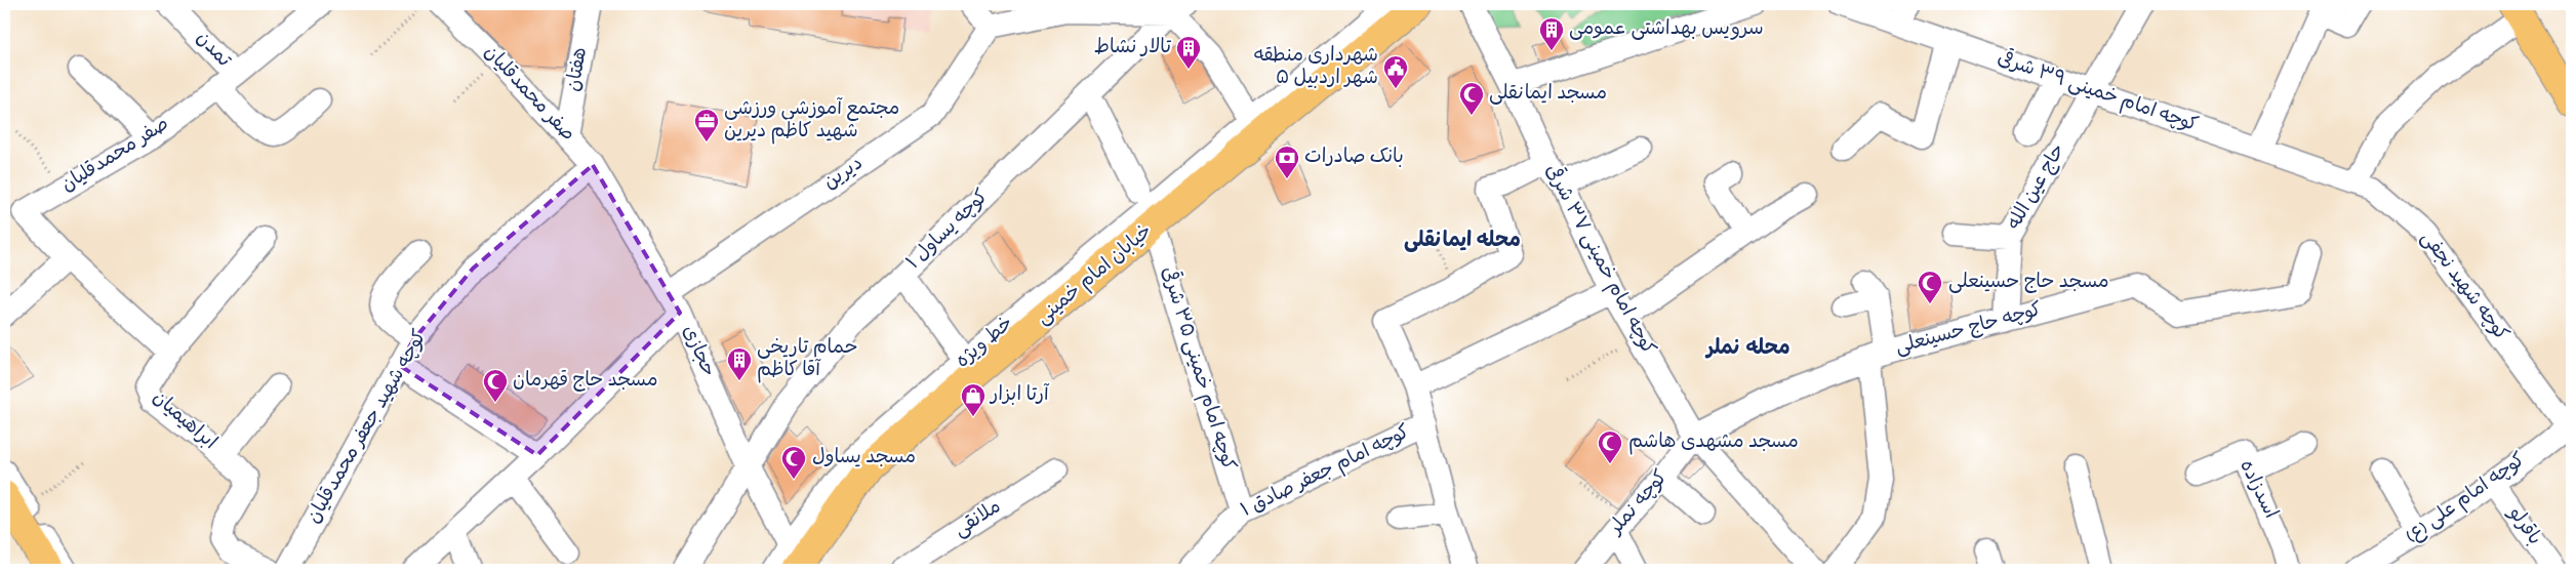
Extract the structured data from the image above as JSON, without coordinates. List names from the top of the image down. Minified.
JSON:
{"streets":{"main road":["خیابان امام خمینی"],"street":["تمدن","هفتان","کوچه امام خمینی ۳۹ شرقی","صفر محمدقلیان","دیرین","حاج عین الله","کوچه یساول ۱","کوچه امام خمینی ۳۷ شرقی","کوچه شهید نجفی","کوچه حاج حسینعلی","خط ویژه","حجازی","کوچه امام خمینی ۳۵ شرقی","ابراهیمیان","کوچه شهید جعفر محمدقلیان","کوچه امام جعفر صادق ۱","اسدزاده","کوچه امام علی (ع)","کوچه نملر","ملانقی","باقرلو"]},"crossings":[["تمدن","صفر محمدقلیان"],["هفتان","صفر محمدقلیان"],["کوچه امام خمینی ۳۹ شرقی","حاج عین الله"],["کوچه امام خمینی ۳۹ شرقی","کوچه شهید نجفی"],["صفر محمدقلیان","حجازی"],["صفر محمدقلیان","کوچه شهید جعفر محمدقلیان"],["دیرین","حجازی"],["حاج عین الله","کوچه حاج حسینعلی"],["کوچه یساول ۱","حجازی"],["کوچه یساول ۱","کوچه امام خمینی ۳۵ شرقی"],["کوچه امام خمینی ۳۷ شرقی","کوچه حاج حسینعلی"],["کوچه امام خمینی ۳۷ شرقی","کوچه نملر"],["خیابان امام خمینی","خط ویژه"],["خیابان امام خمینی","حجازی"],["خیابان امام خمینی","کوچه امام خمینی ۳۵ شرقی"],["کوچه شهید نجفی","کوچه امام علی (ع)"],["کوچه حاج حسینعلی","کوچه نملر"],["خط ویژه","حجازی"],["خط ویژه","کوچه امام خمینی ۳۵ شرقی"],["حجازی","کوچه شهید جعفر محمدقلیان"],["کوچه امام خمینی ۳۵ شرقی","کوچه امام جعفر صادق ۱"],["کوچه امام علی (ع)","باقرلو"]],"districts":["محله ایمانقلی","محله نملر"],"places":{"building":["سرویس بهداشتی عمومی","تالار نشاط","حمام تاریخی آقا کاظم"],"public building":["شهرداری منطقه ۵ شهر اردبیل"],"mosque":["مسجد ایمانقلی","مسجد حاج حسینعلی","مسجد حاج قهرمان","مسجد مشهدی هاشم","مسجد یساول"],"office":["مجتمع آموزشی ورزشی شهید کاظم دیرین"],"bank":["بانک صادرات"],"shop":["آرتا ابزار"]}}
